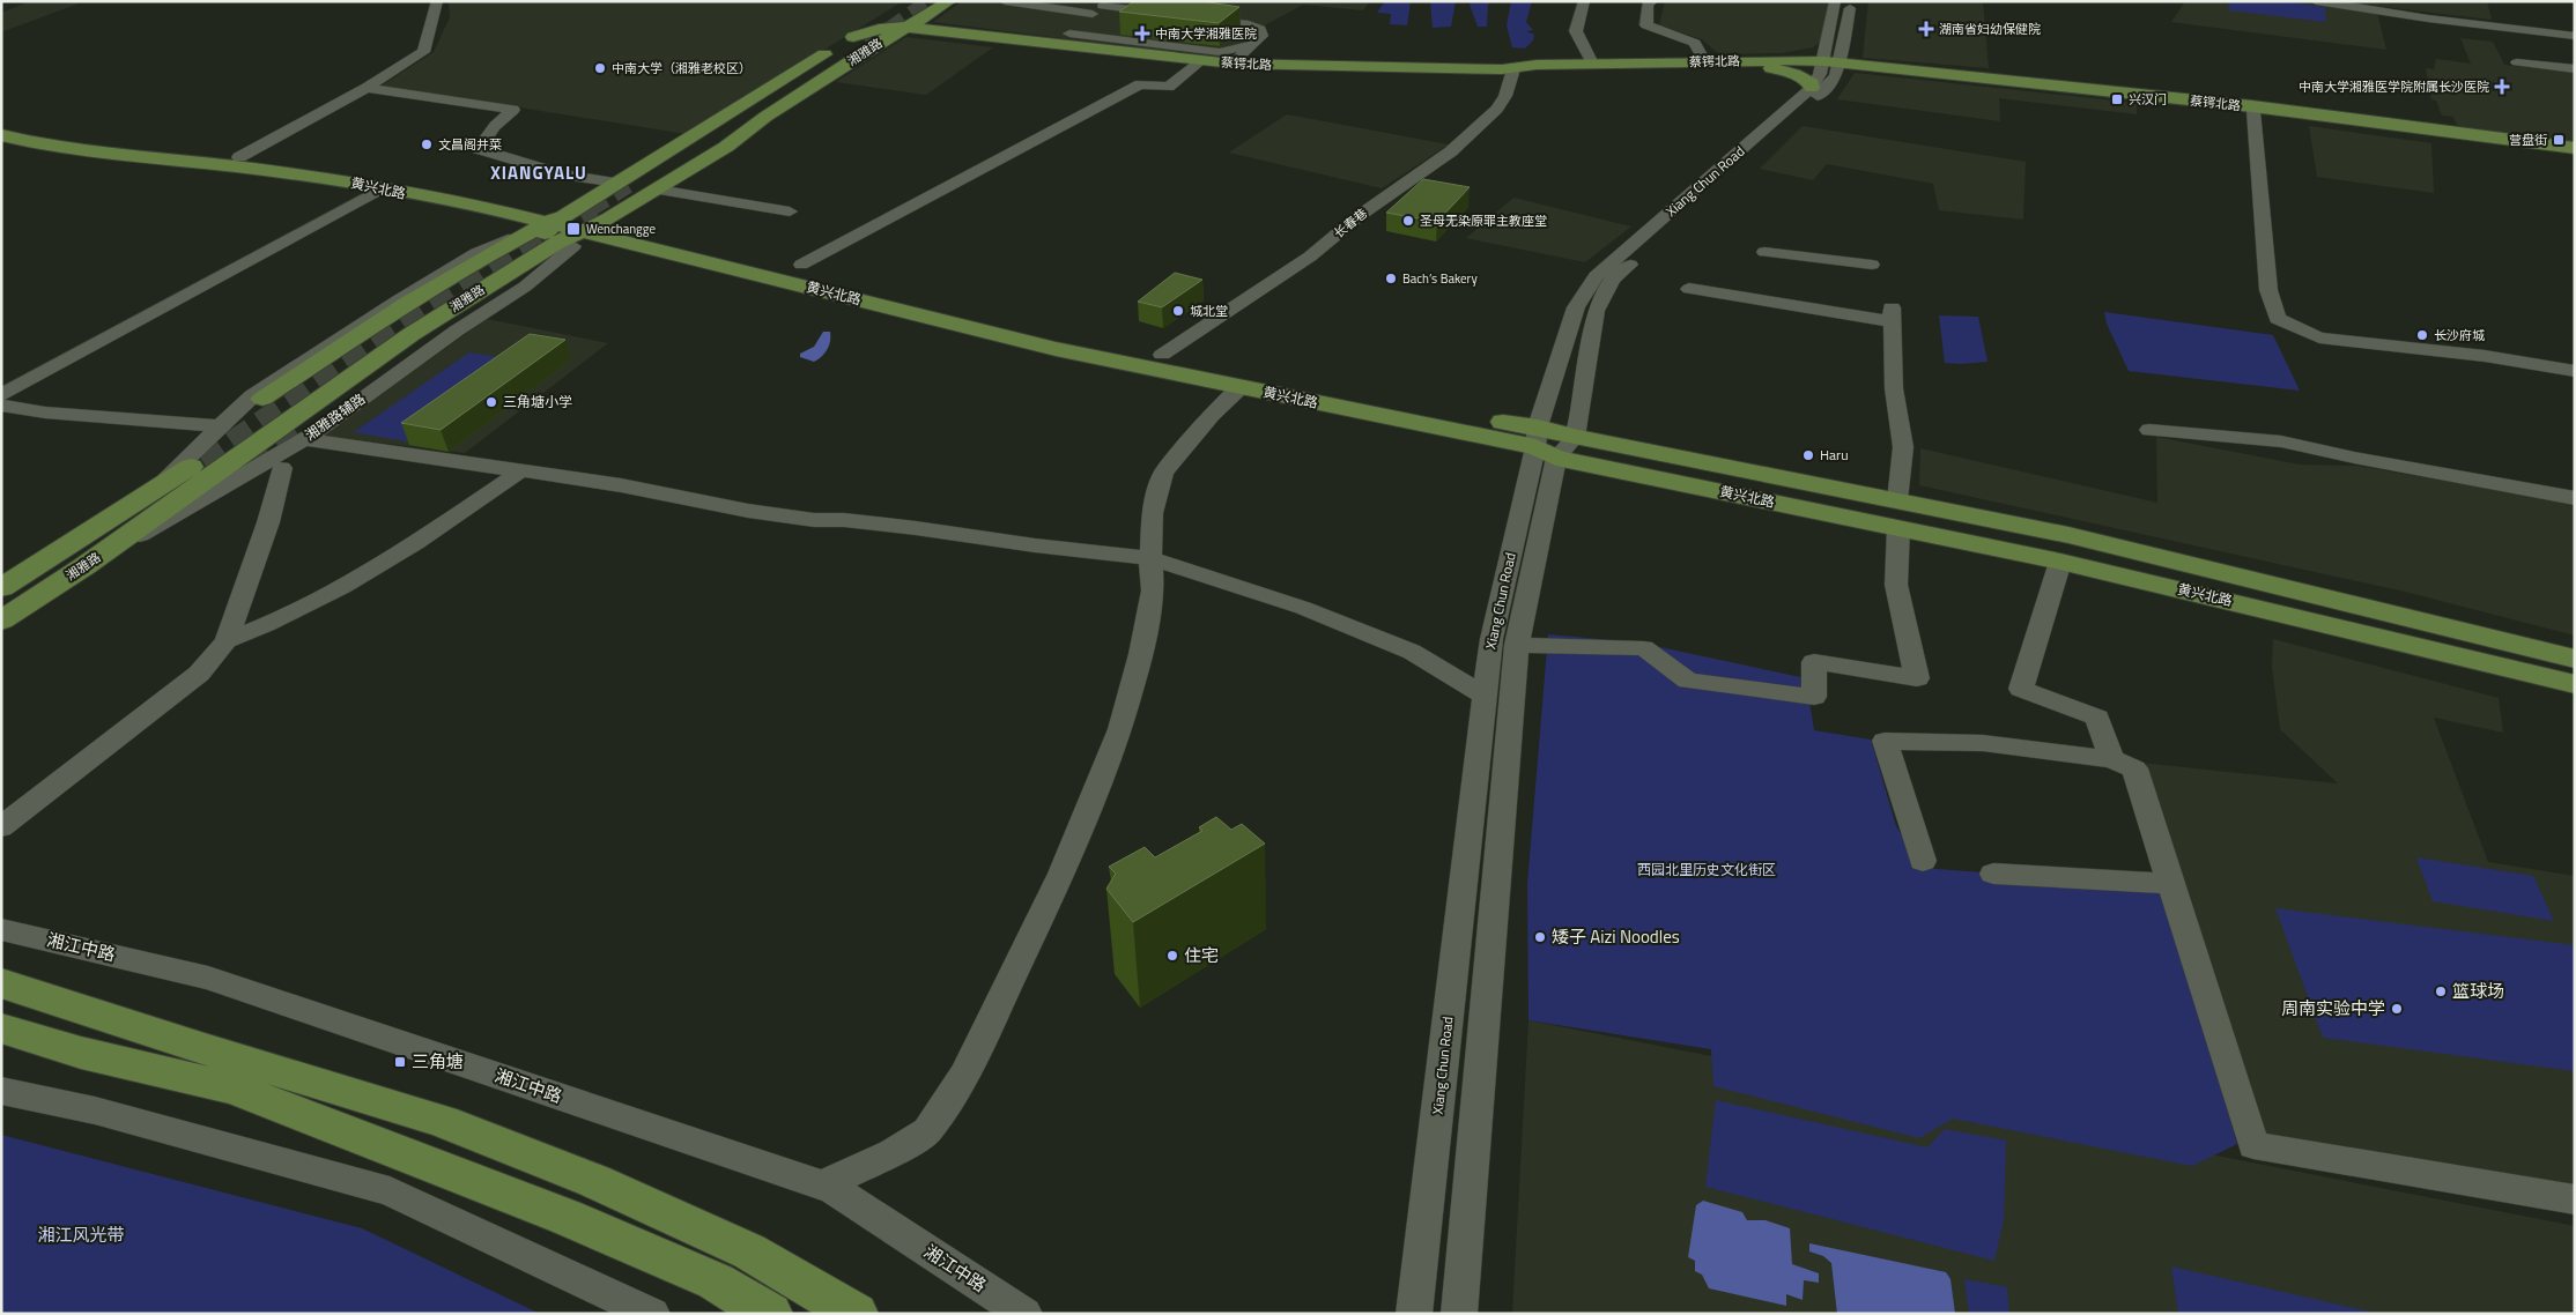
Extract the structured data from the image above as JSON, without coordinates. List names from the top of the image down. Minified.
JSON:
{"streets":{"main road":["湘雅路","蔡锷北路","黄兴北路"],"street":["Xiang Chun Road","长春巷","湘雅路辅路","湘江中路"]},"crossings":[["湘雅路","蔡锷北路"],["湘雅路","黄兴北路"],["湘雅路","湘雅路辅路"],["蔡锷北路","Xiang Chun Road"],["蔡锷北路","长春巷"],["Xiang Chun Road","黄兴北路"],["黄兴北路","长春巷"],["黄兴北路","湘雅路辅路"]],"districts":["XIANGYALU"],"parks":["西园北里历史文化街区","湘江风光带"],"places":{"health":["湖南省妇幼保健院","中南大学湘雅医院","中南大学湘雅医学院附属长沙医院"],"other":["中南大学（湘雅老校区）","文昌阁井菜","圣母无染原罪主教座堂","Bach’s Bakery","城北堂","长沙府城","三角塘小学","Haru","矮子 Aizi Noodles","住宅","篮球场","周南实验中学"],"transit":["兴汉门","营盘街","Wenchangge","三角塘"]}}
